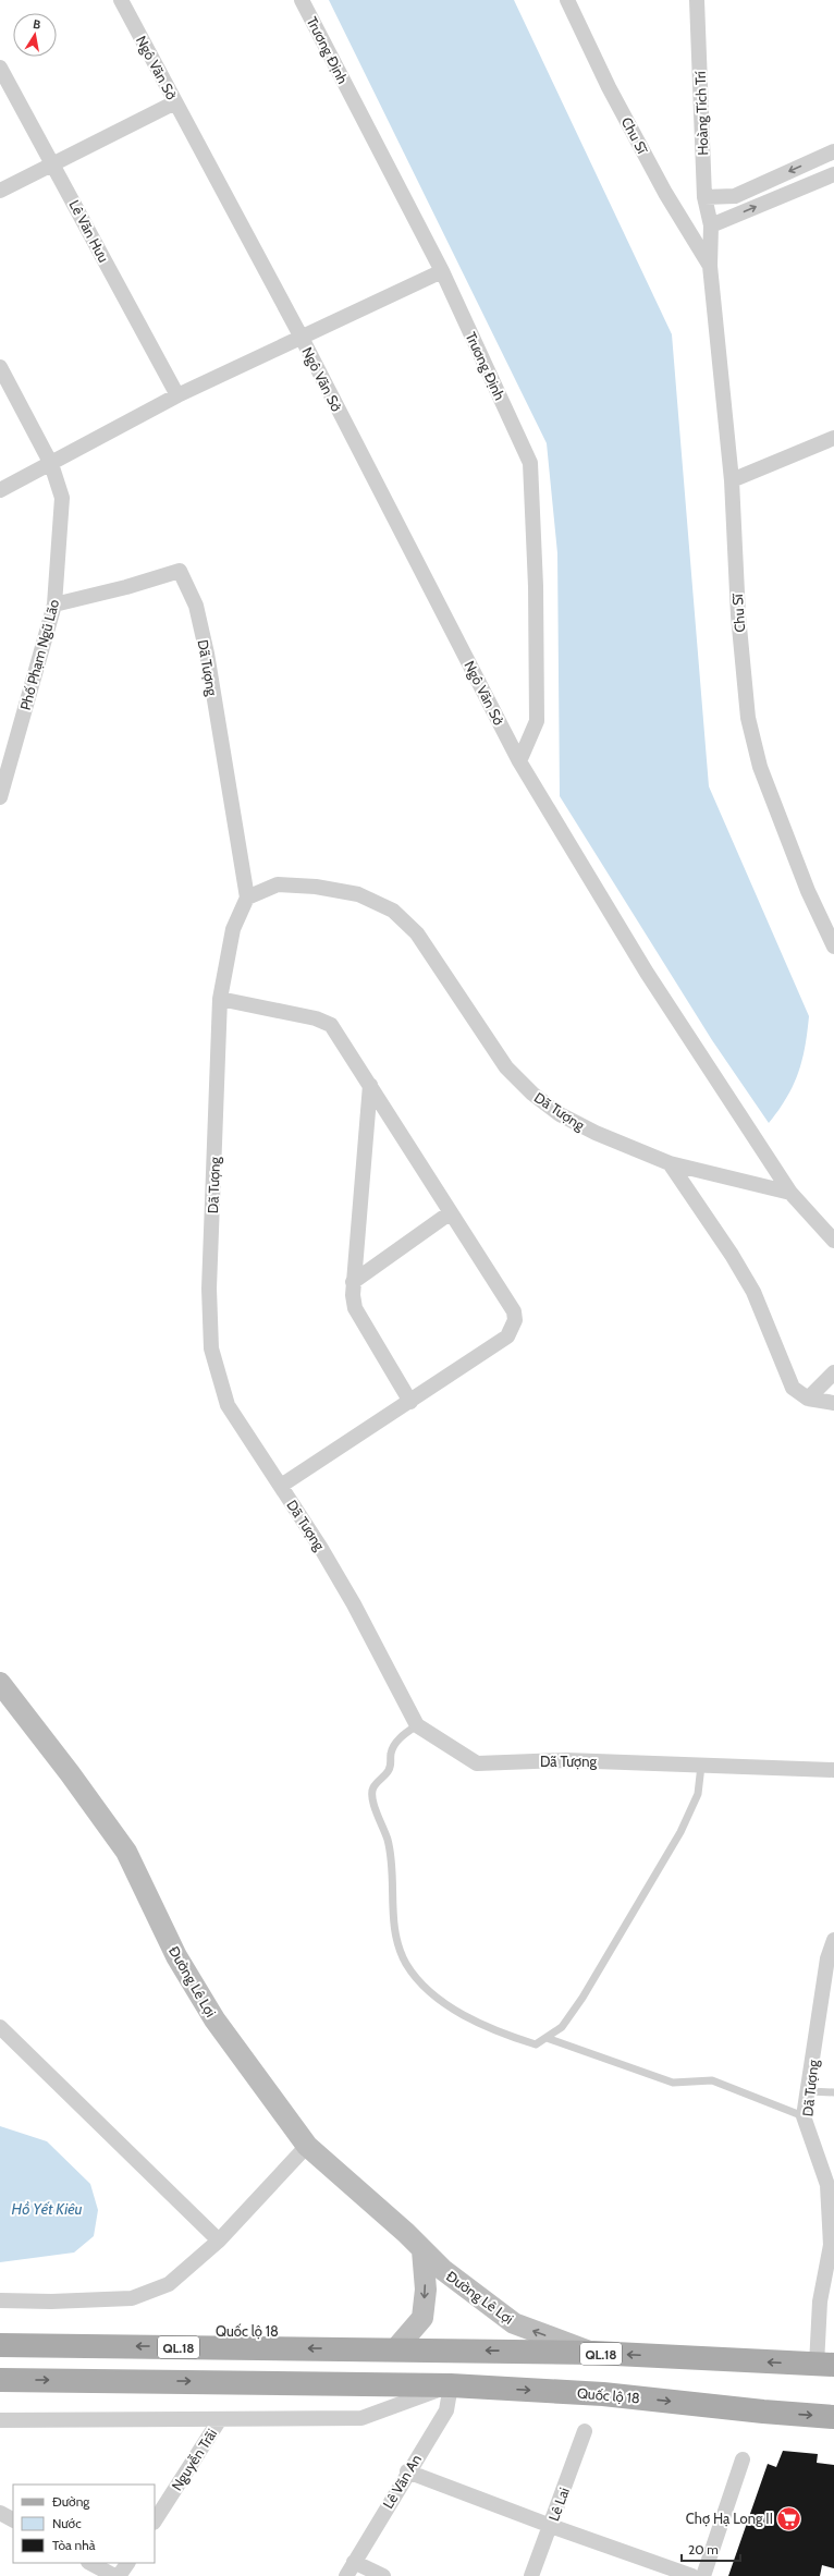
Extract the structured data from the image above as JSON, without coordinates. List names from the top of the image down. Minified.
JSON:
{"streets":{"main road":["Quốc lộ 18","QL.18"],"street":["Trương Định","Ngô Văn Sở","Hoàng Tích Trí","Chu Sĩ","Lê Văn Hưu","Phố Phạm Ngũ Lão","Dã Tượng","Đường Lê Lợi","Nguyễn Trãi","Lê Văn An","Lê Lai"]},"crossings":[["Trương Định","Ngô Văn Sở"],["Ngô Văn Sở","Dã Tượng"],["Hoàng Tích Trí","Chu Sĩ"],["Phố Phạm Ngũ Lão","Dã Tượng"],["Dã Tượng","Quốc lộ 18"],["Đường Lê Lợi","Quốc lộ 18"],["Quốc lộ 18","Lê Văn An"]],"water":["Hồ Yết Kiêu"],"places":{"supermarket":["Chợ Hạ Long II"]},"legend":["Đường","Nước","Tòa nhà"],"scale_bar":"20 m","north":"top"}
